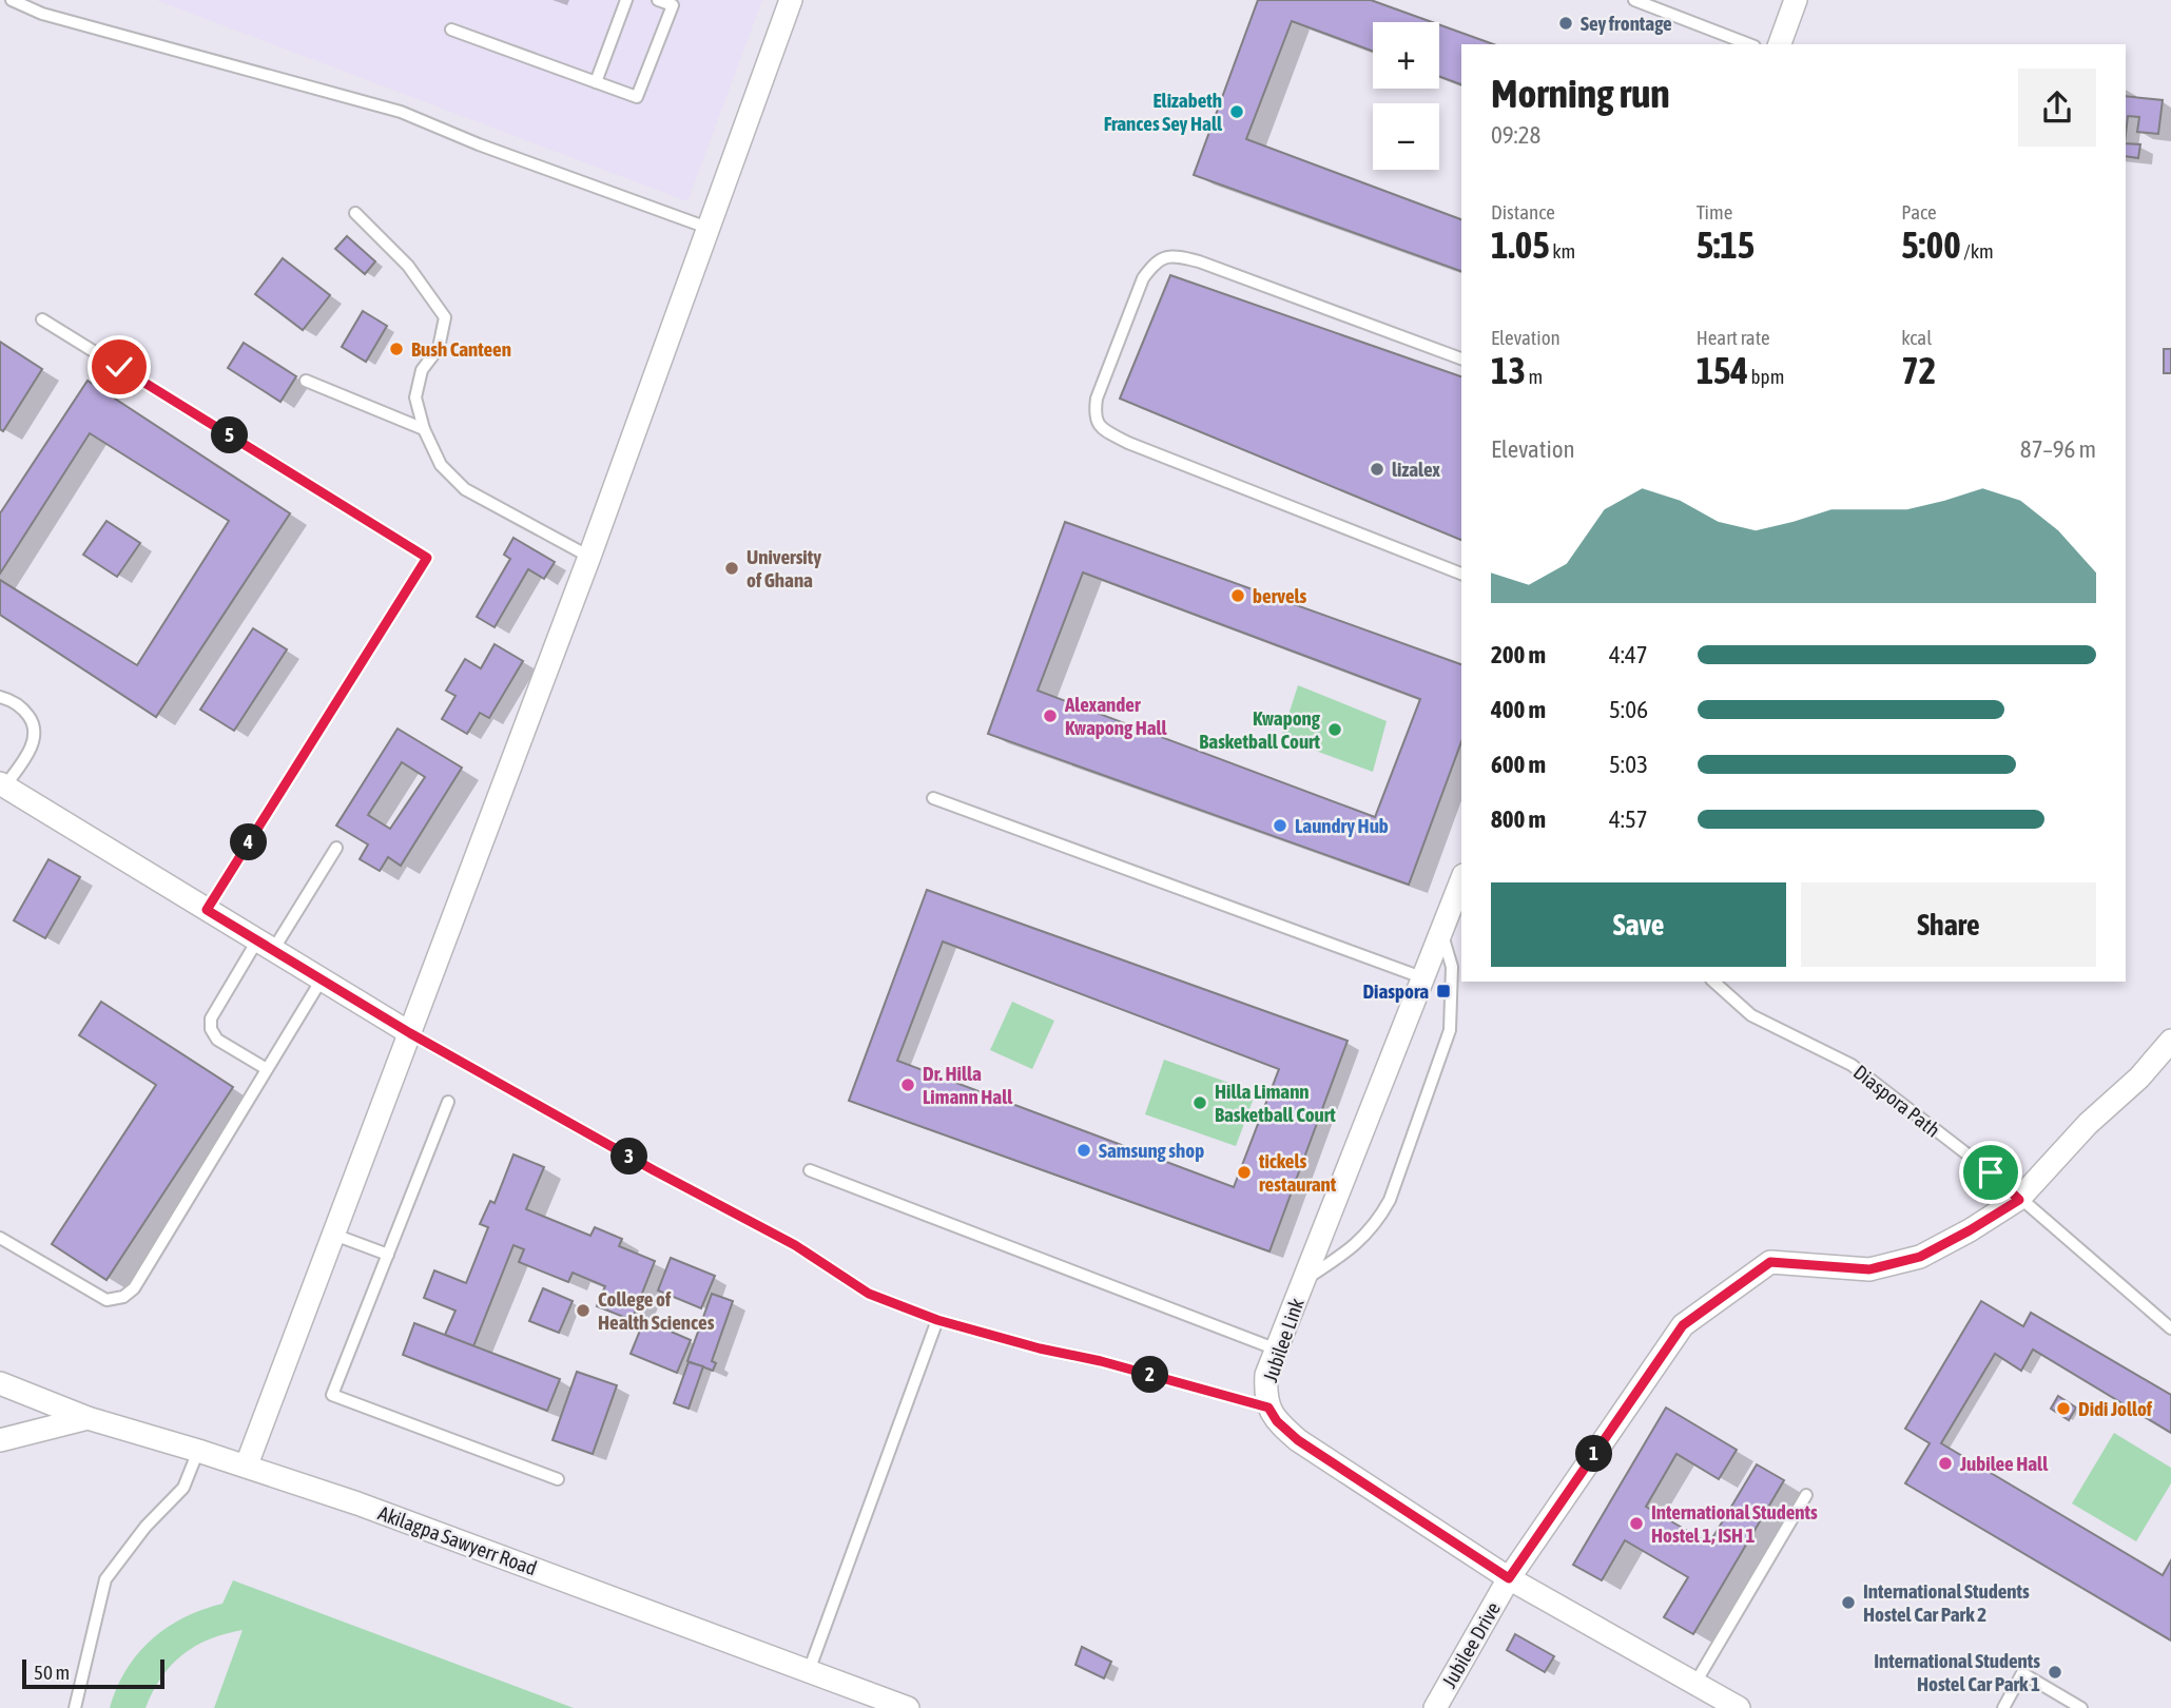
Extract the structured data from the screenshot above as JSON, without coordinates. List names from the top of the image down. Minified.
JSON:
{"streets":{"street":["Jubilee Link","Akilagpa Sawyerr Road","Jubilee Drive"],"lane":["Diaspora Path"]},"crossings":[["Diaspora Path","Jubilee Drive"],["Jubilee Link","Jubilee Drive"]],"places":{"other":["Sey frontage","Elizabeth Frances Sey Hall","Bush Canteen","lizalex","University of Ghana","bervels","Alexander Kwapong Hall","Kwapong Basketball Court","Laundry Hub","Dr. Hilla Limann Hall","Hilla Limann Basketball Court","Samsung shop","tickels restaurant","College of Health Sciences","Didi Jollof","Jubilee Hall","International Students Hostel 1, ISH 1","International Students Hostel Car Park 2","International Students Hostel Car Park 1"],"transit":["Diaspora"]},"scale_bar":"50 m","page":{"map_buttons":["+","−"],"heading":["Morning run","09:28"],"stats":[["Distance","1.05 km"],["Time","5:15"],["Pace","5:00 /km"],["Elevation","13 m"],["Heart rate","154 bpm"],["kcal","72"]],"pins":["5","4","3","2","1"],"chart":["Elevation","87–96 m"],"list":[{"name":"200 m","note":"4:47"},{"name":"400 m","note":"5:06"},{"name":"600 m","note":"5:03"},{"name":"800 m","note":"4:57"}],"buttons":["Save","Share"],"scale":"50 m"}}
